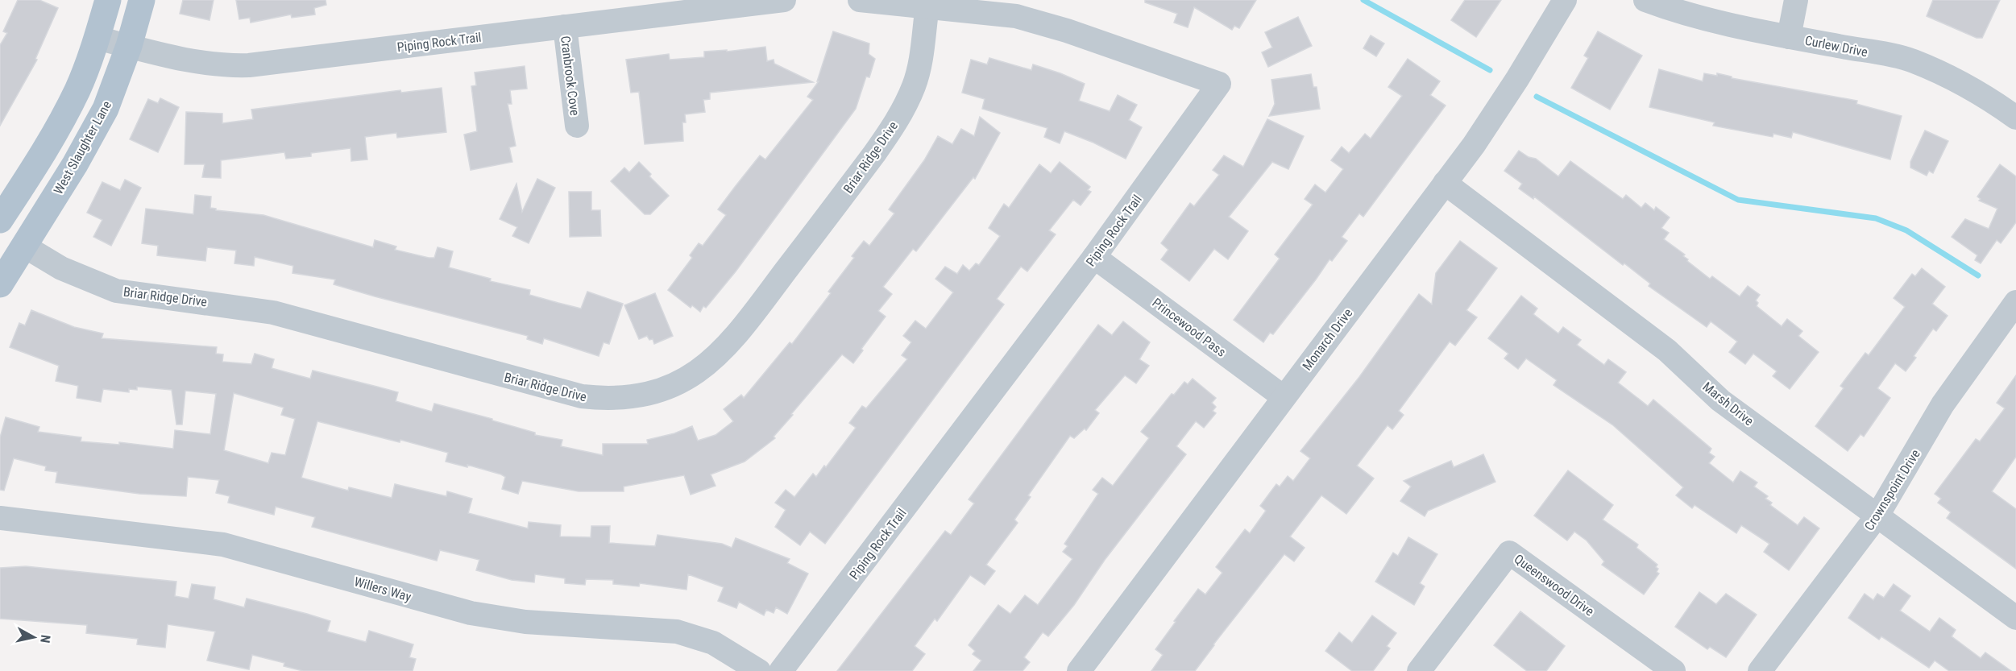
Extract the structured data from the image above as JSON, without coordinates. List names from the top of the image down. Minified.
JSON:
{"streets":{"main road":["West Slaughter Lane"],"street":["Piping Rock Trail","Curlew Drive","Cranbrook Cove","Briar Ridge Drive","Princewood Pass","Monarch Drive","Marsh Drive","Crownspoint Drive","Queenswood Drive","Willers Way"]},"crossings":[["Piping Rock Trail","Cranbrook Cove"],["Piping Rock Trail","West Slaughter Lane"],["Piping Rock Trail","Briar Ridge Drive"],["Piping Rock Trail","Princewood Pass"],["West Slaughter Lane","Briar Ridge Drive"],["Princewood Pass","Monarch Drive"],["Monarch Drive","Marsh Drive"],["Marsh Drive","Crownspoint Drive"]],"north":"right"}
